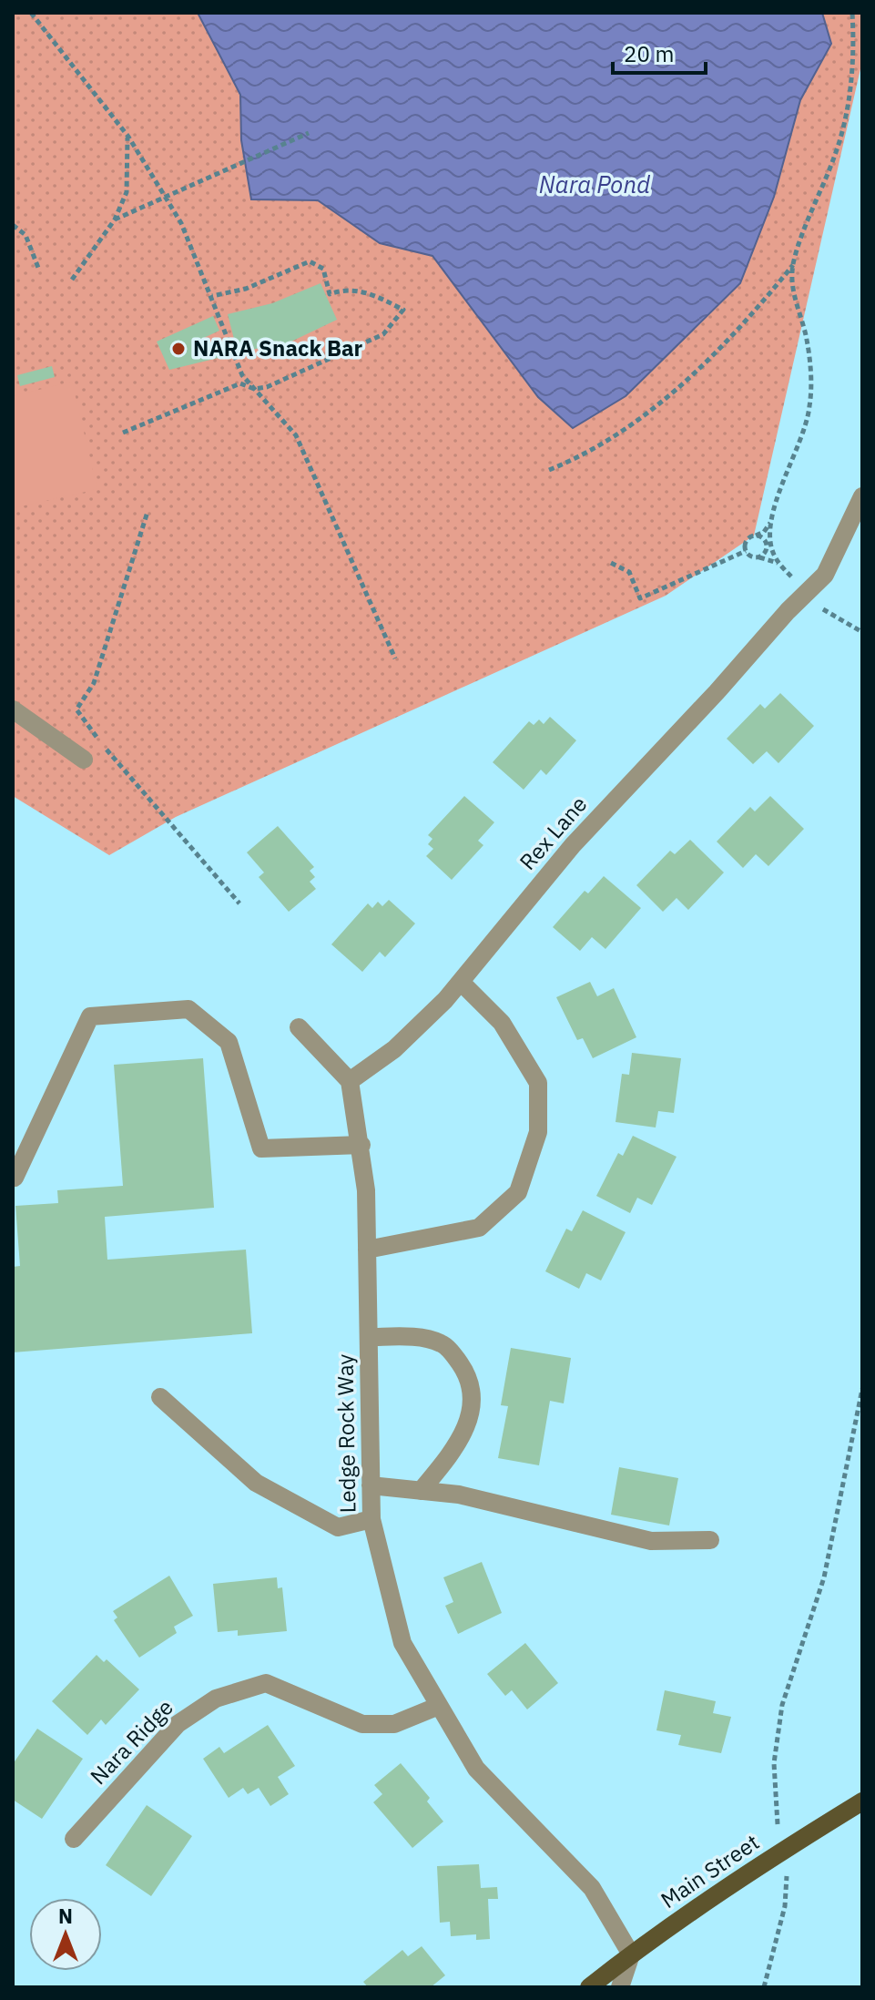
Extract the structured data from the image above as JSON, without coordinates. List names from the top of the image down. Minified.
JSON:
{"streets":{"main road":["Main Street"],"street":["Rex Lane","Ledge Rock Way","Nara Ridge"]},"crossings":[["Rex Lane","Ledge Rock Way"],["Ledge Rock Way","Nara Ridge"],["Ledge Rock Way","Main Street"]],"water":["Nara Pond"],"places":["NARA Snack Bar"],"scale_bar":"20 m","north":"top"}
